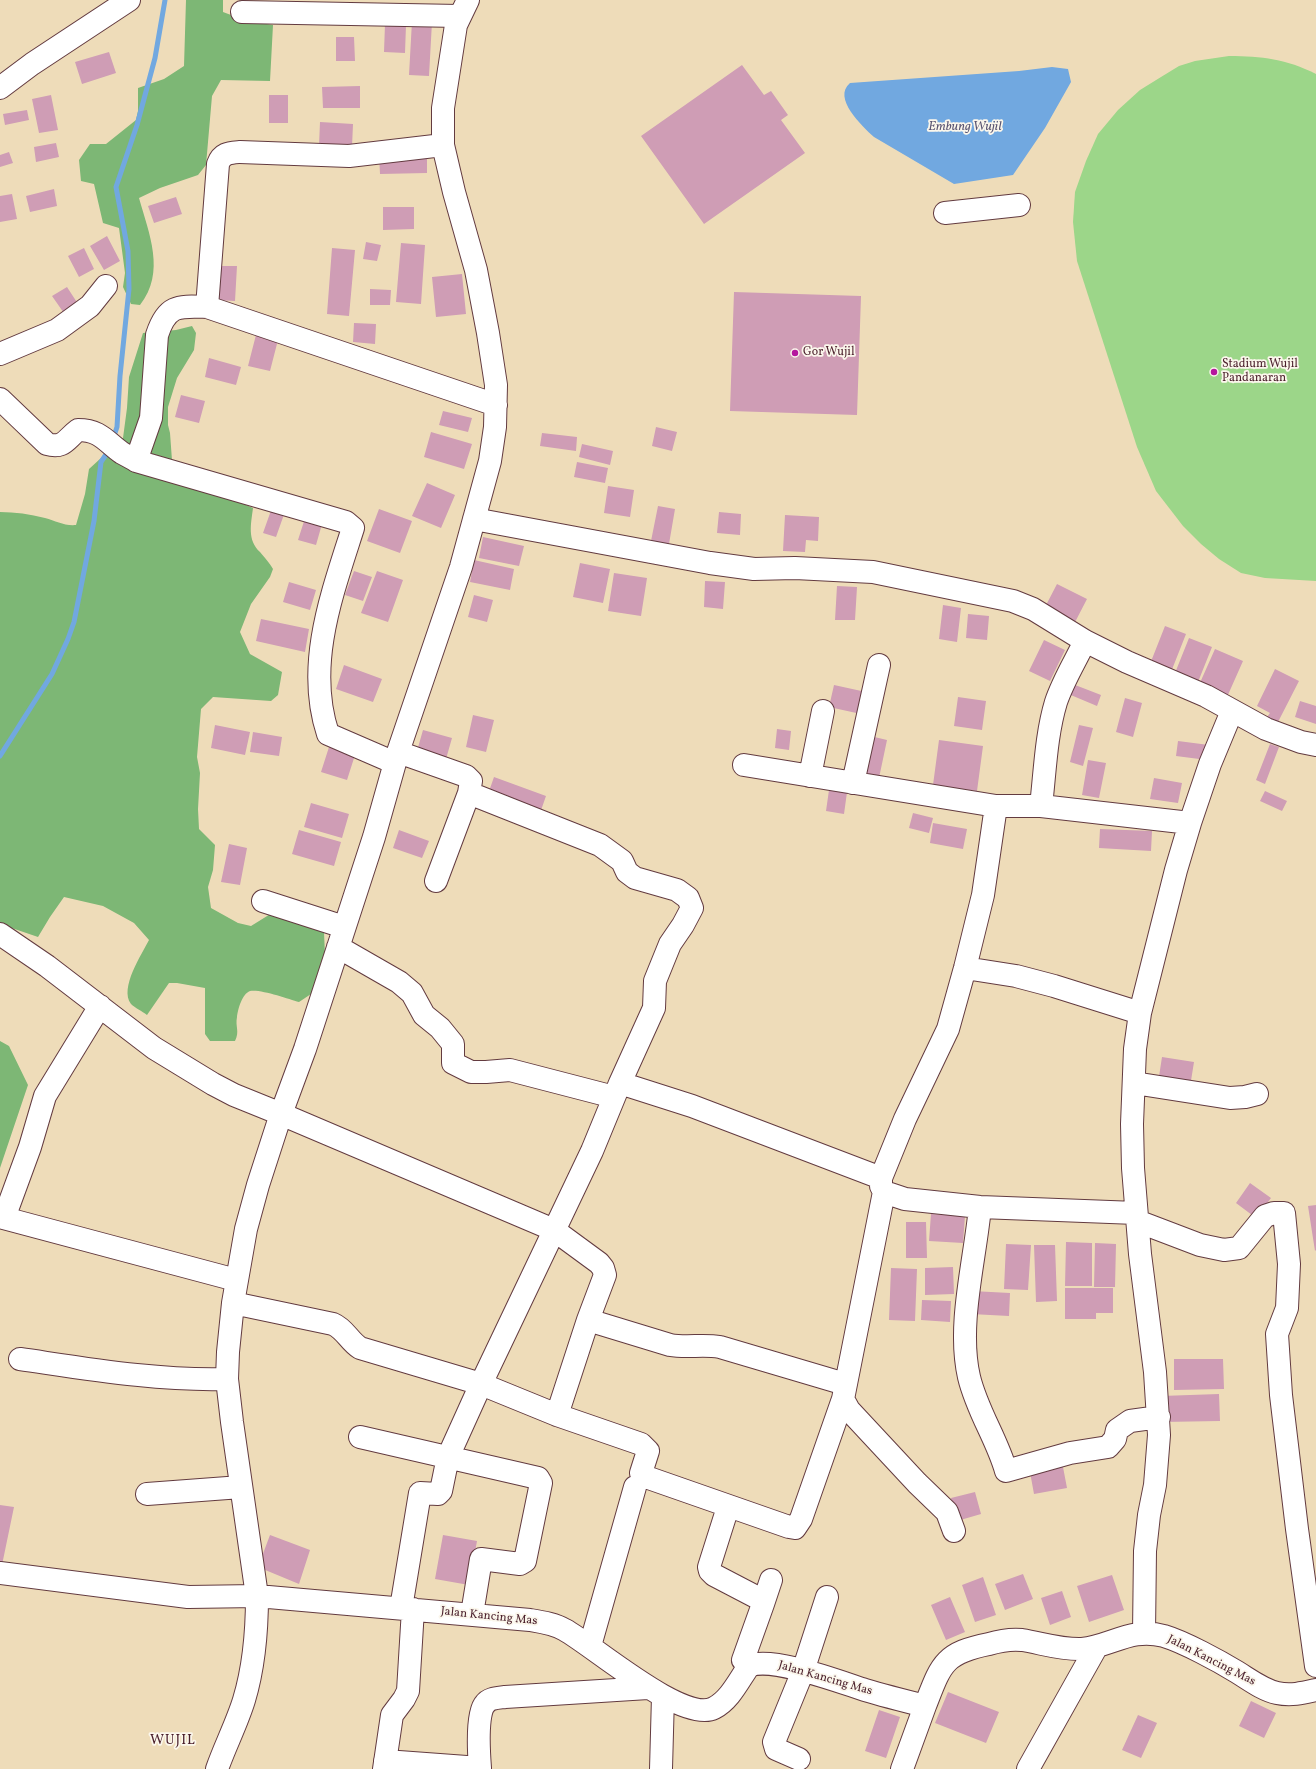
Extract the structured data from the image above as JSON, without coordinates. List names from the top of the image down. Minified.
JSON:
{"streets":{"street":["Jalan Kancing Mas"]},"districts":["WUJIL"],"water":["Embung Wujil"],"places":["Gor Wujil","Stadium Wujil Pandanaran"]}
